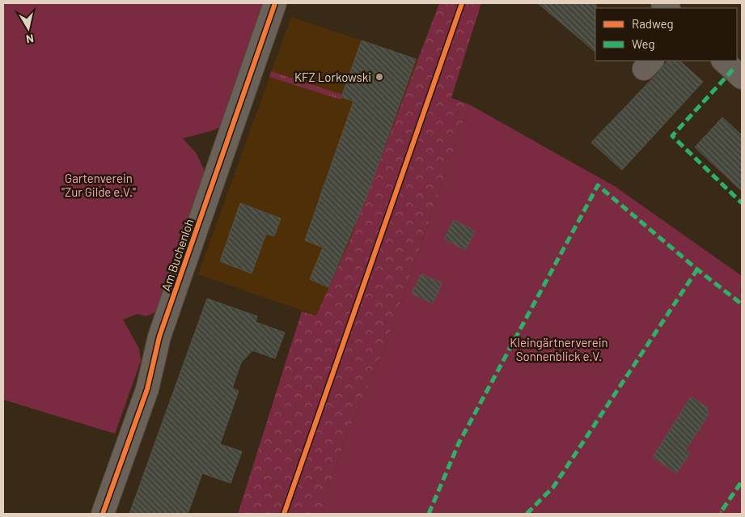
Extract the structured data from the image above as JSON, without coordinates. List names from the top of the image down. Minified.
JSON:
{"streets":{"street":["Am Buchenloh"]},"parks":["Gartenverein \"Zur Gilde e.V.\"","Kleingärtnerverein Sonnenblick e.V."],"places":["KFZ Lorkowski"],"legend":["Radweg","Weg"],"north":"bottom"}
